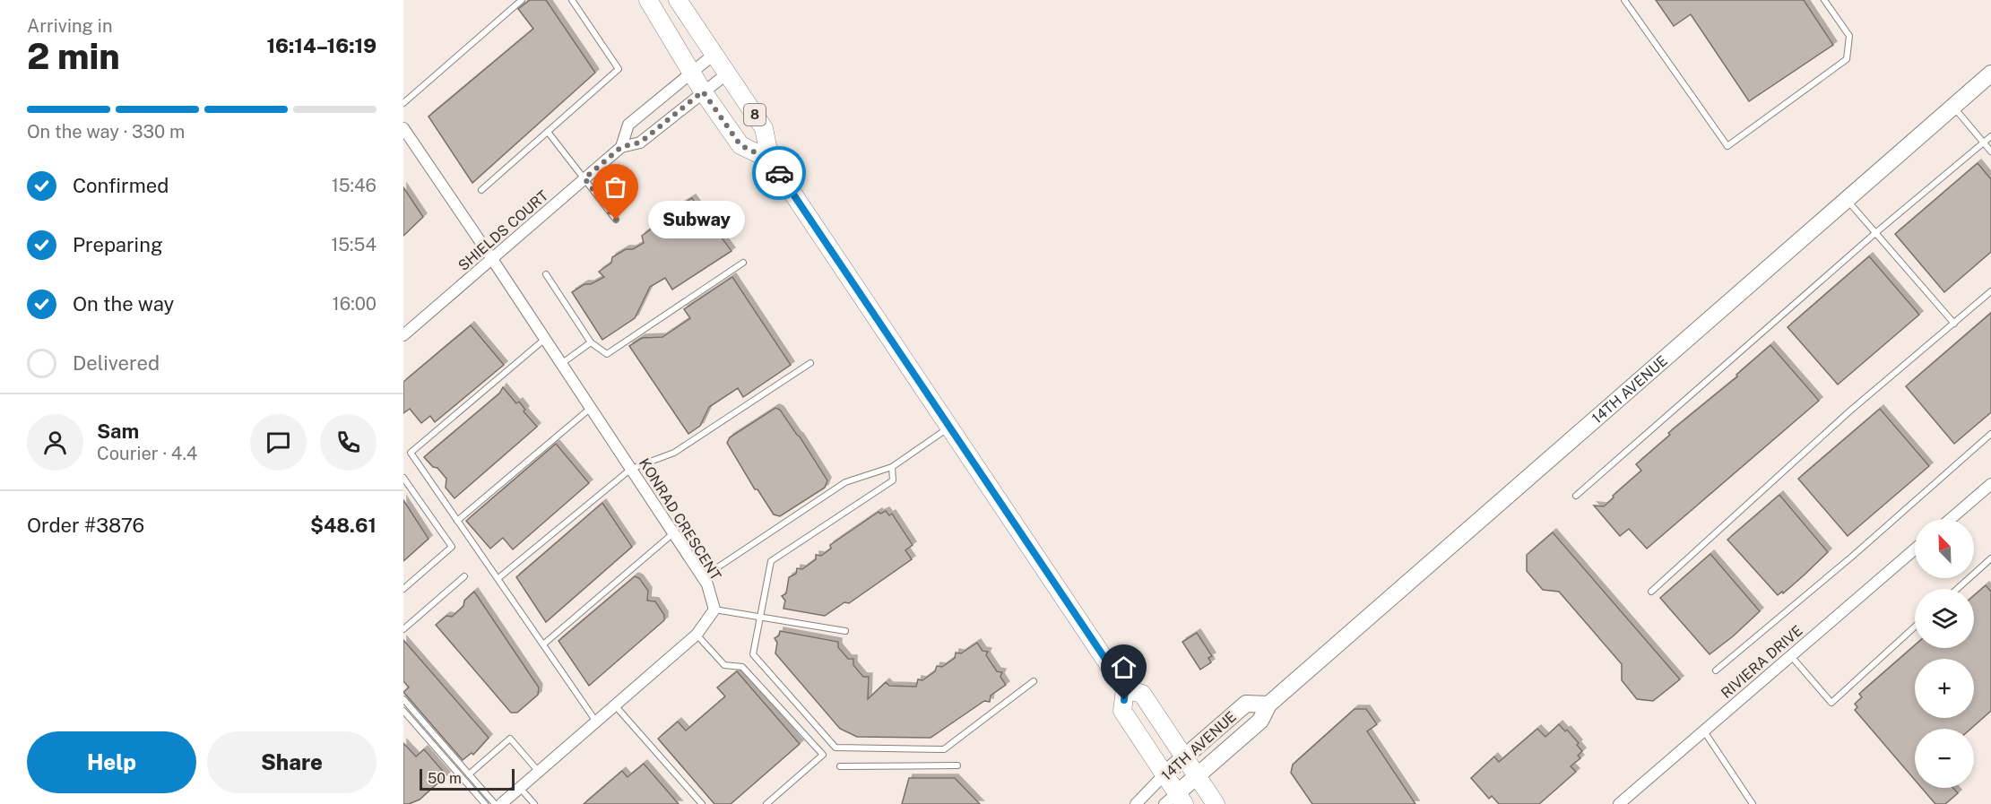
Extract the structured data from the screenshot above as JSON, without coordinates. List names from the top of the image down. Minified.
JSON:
{"streets":{"main road":["8","14TH AVENUE"],"street":["SHIELDS COURT","KONRAD CRESCENT","RIVIERA DRIVE"]},"crossings":[["8","SHIELDS COURT"],["8","14TH AVENUE"],["SHIELDS COURT","KONRAD CRESCENT"]],"places":["Subway"],"scale_bar":"50 m","north":"top left","page":{"heading":["2 min","Arriving in","16:14–16:19"],"panel":["Sam","Courier · 4.4","Order #3876","$48.61"],"bar":"On the way · 330 m","list":[["Confirmed","15:46"],["Preparing","15:54"],["On the way","16:00"],"Delivered"],"bubble":"Subway","map_buttons":["+","−"],"buttons":["Help","Share"],"scale":"50 m"}}
